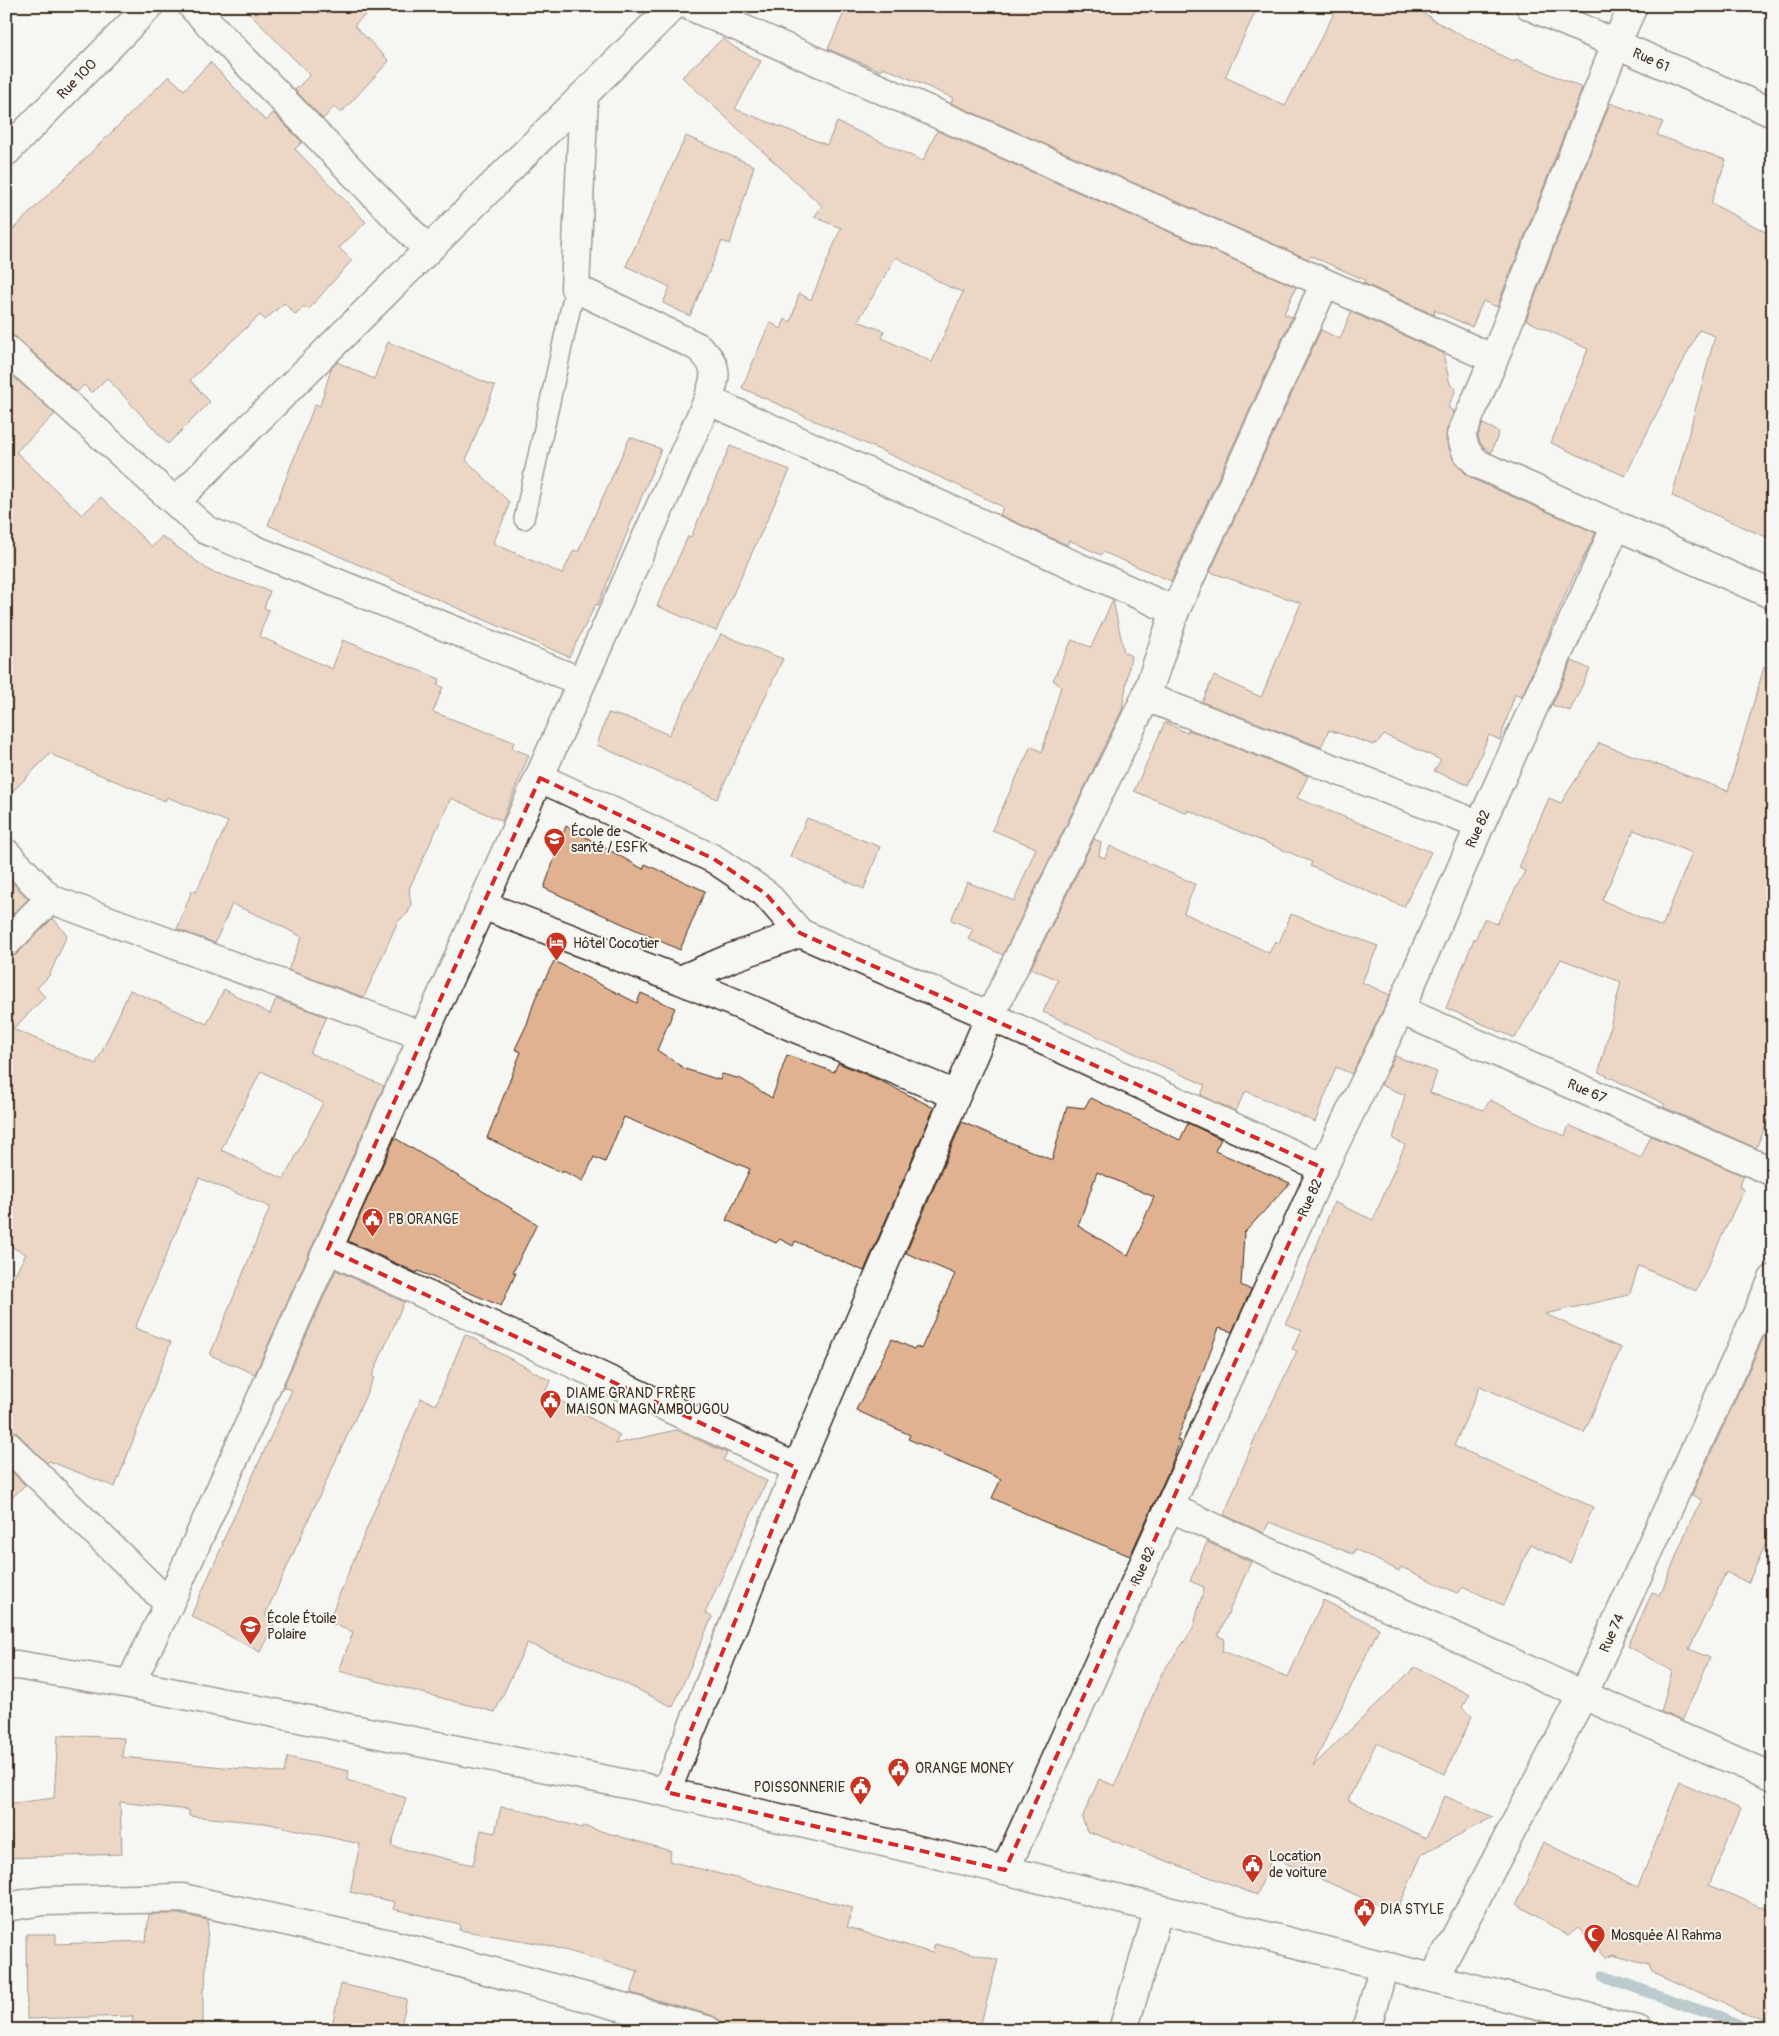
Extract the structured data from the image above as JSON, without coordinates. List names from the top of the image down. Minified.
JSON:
{"streets":{"street":["Rue 61","Rue 100","Rue 82","Rue 67","Rue 74"]},"crossings":[["Rue 82","Rue 67"]],"places":{"school or university":["École de santé / ESFK","École Étoile Polaire"],"hotel":["Hôtel Cocotier"],"public building":["PB ORANGE","DIAME GRAND FRÈRE MAISON MAGNAMBOUGOU","ORANGE MONEY","POISSONNERIE","Location de voiture","DIA STYLE"],"mosque":["Mosquée Al Rahma"]}}
